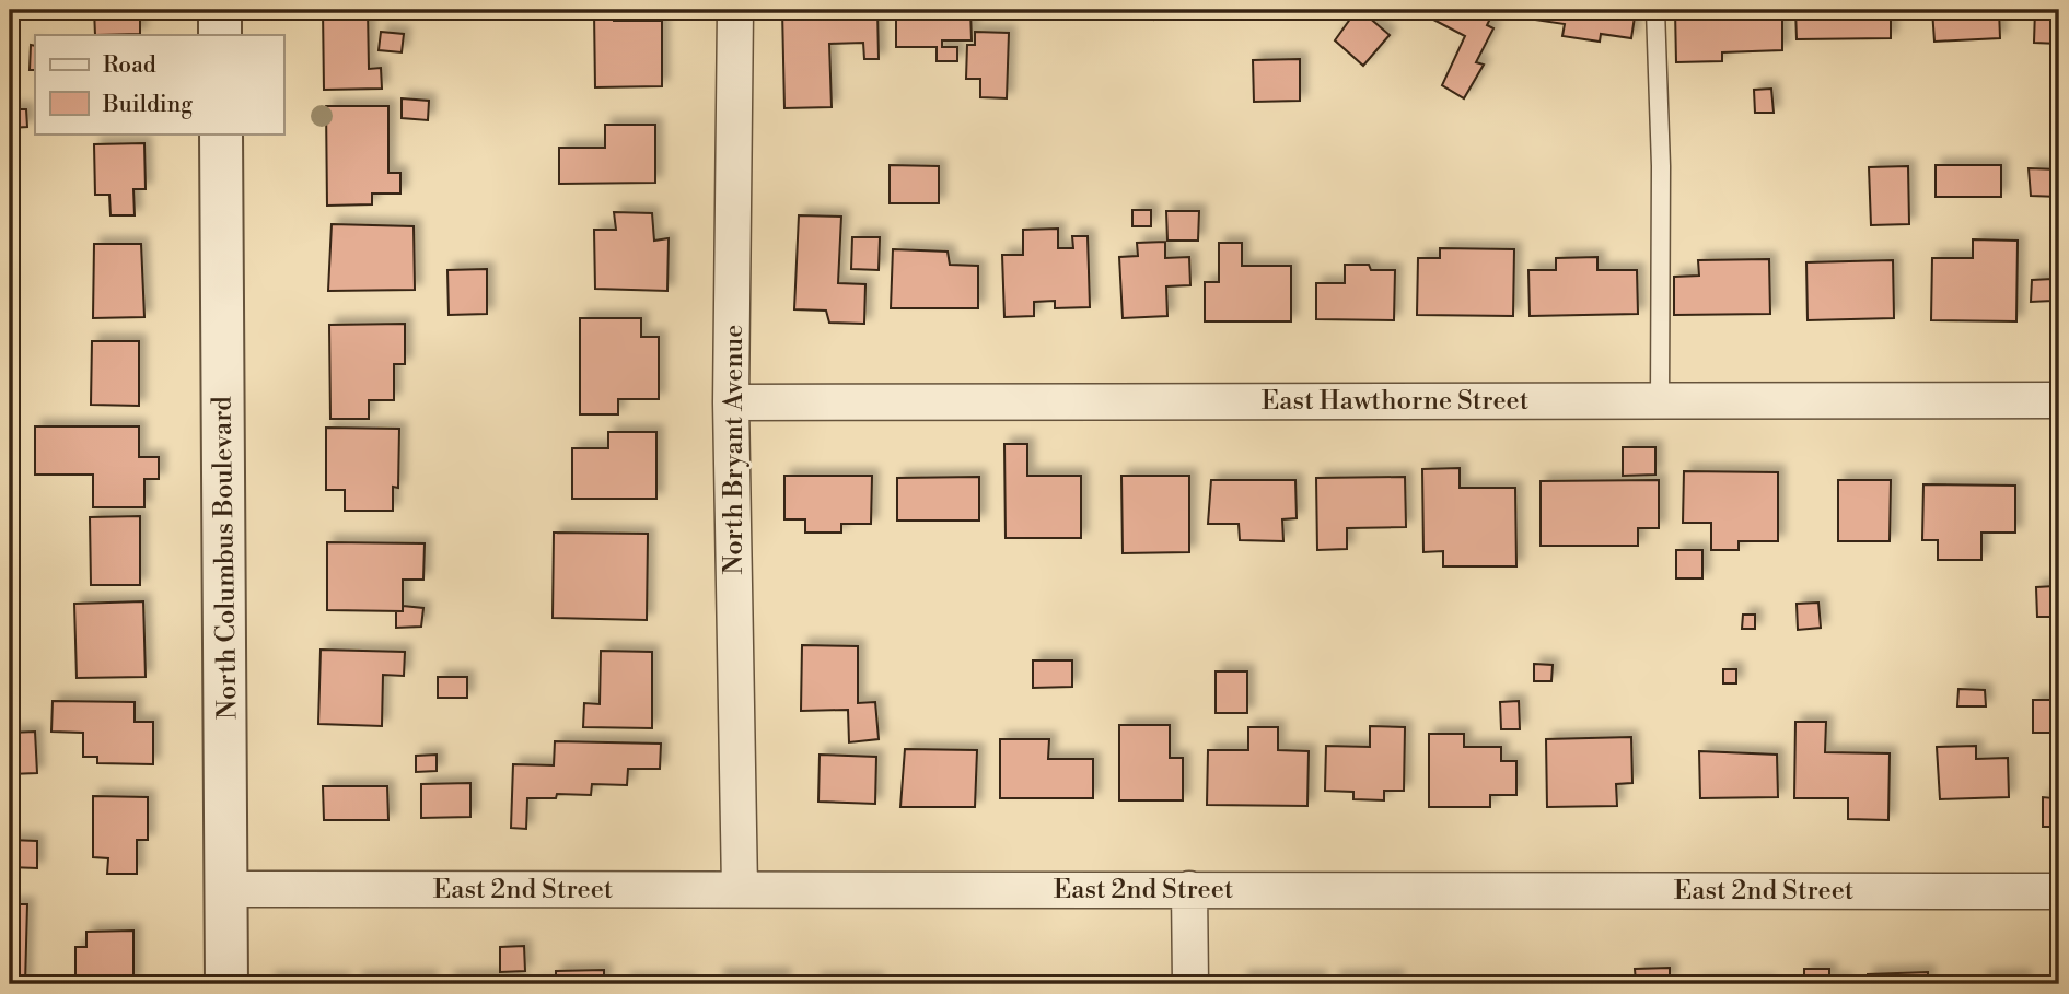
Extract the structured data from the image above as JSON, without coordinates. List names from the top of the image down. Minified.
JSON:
{"streets":{"street":["East Hawthorne Street","North Bryant Avenue","North Columbus Boulevard","East 2nd Street"]},"crossings":[["East Hawthorne Street","North Bryant Avenue"],["North Bryant Avenue","East 2nd Street"],["North Columbus Boulevard","East 2nd Street"]],"legend":["Road","Building"]}
